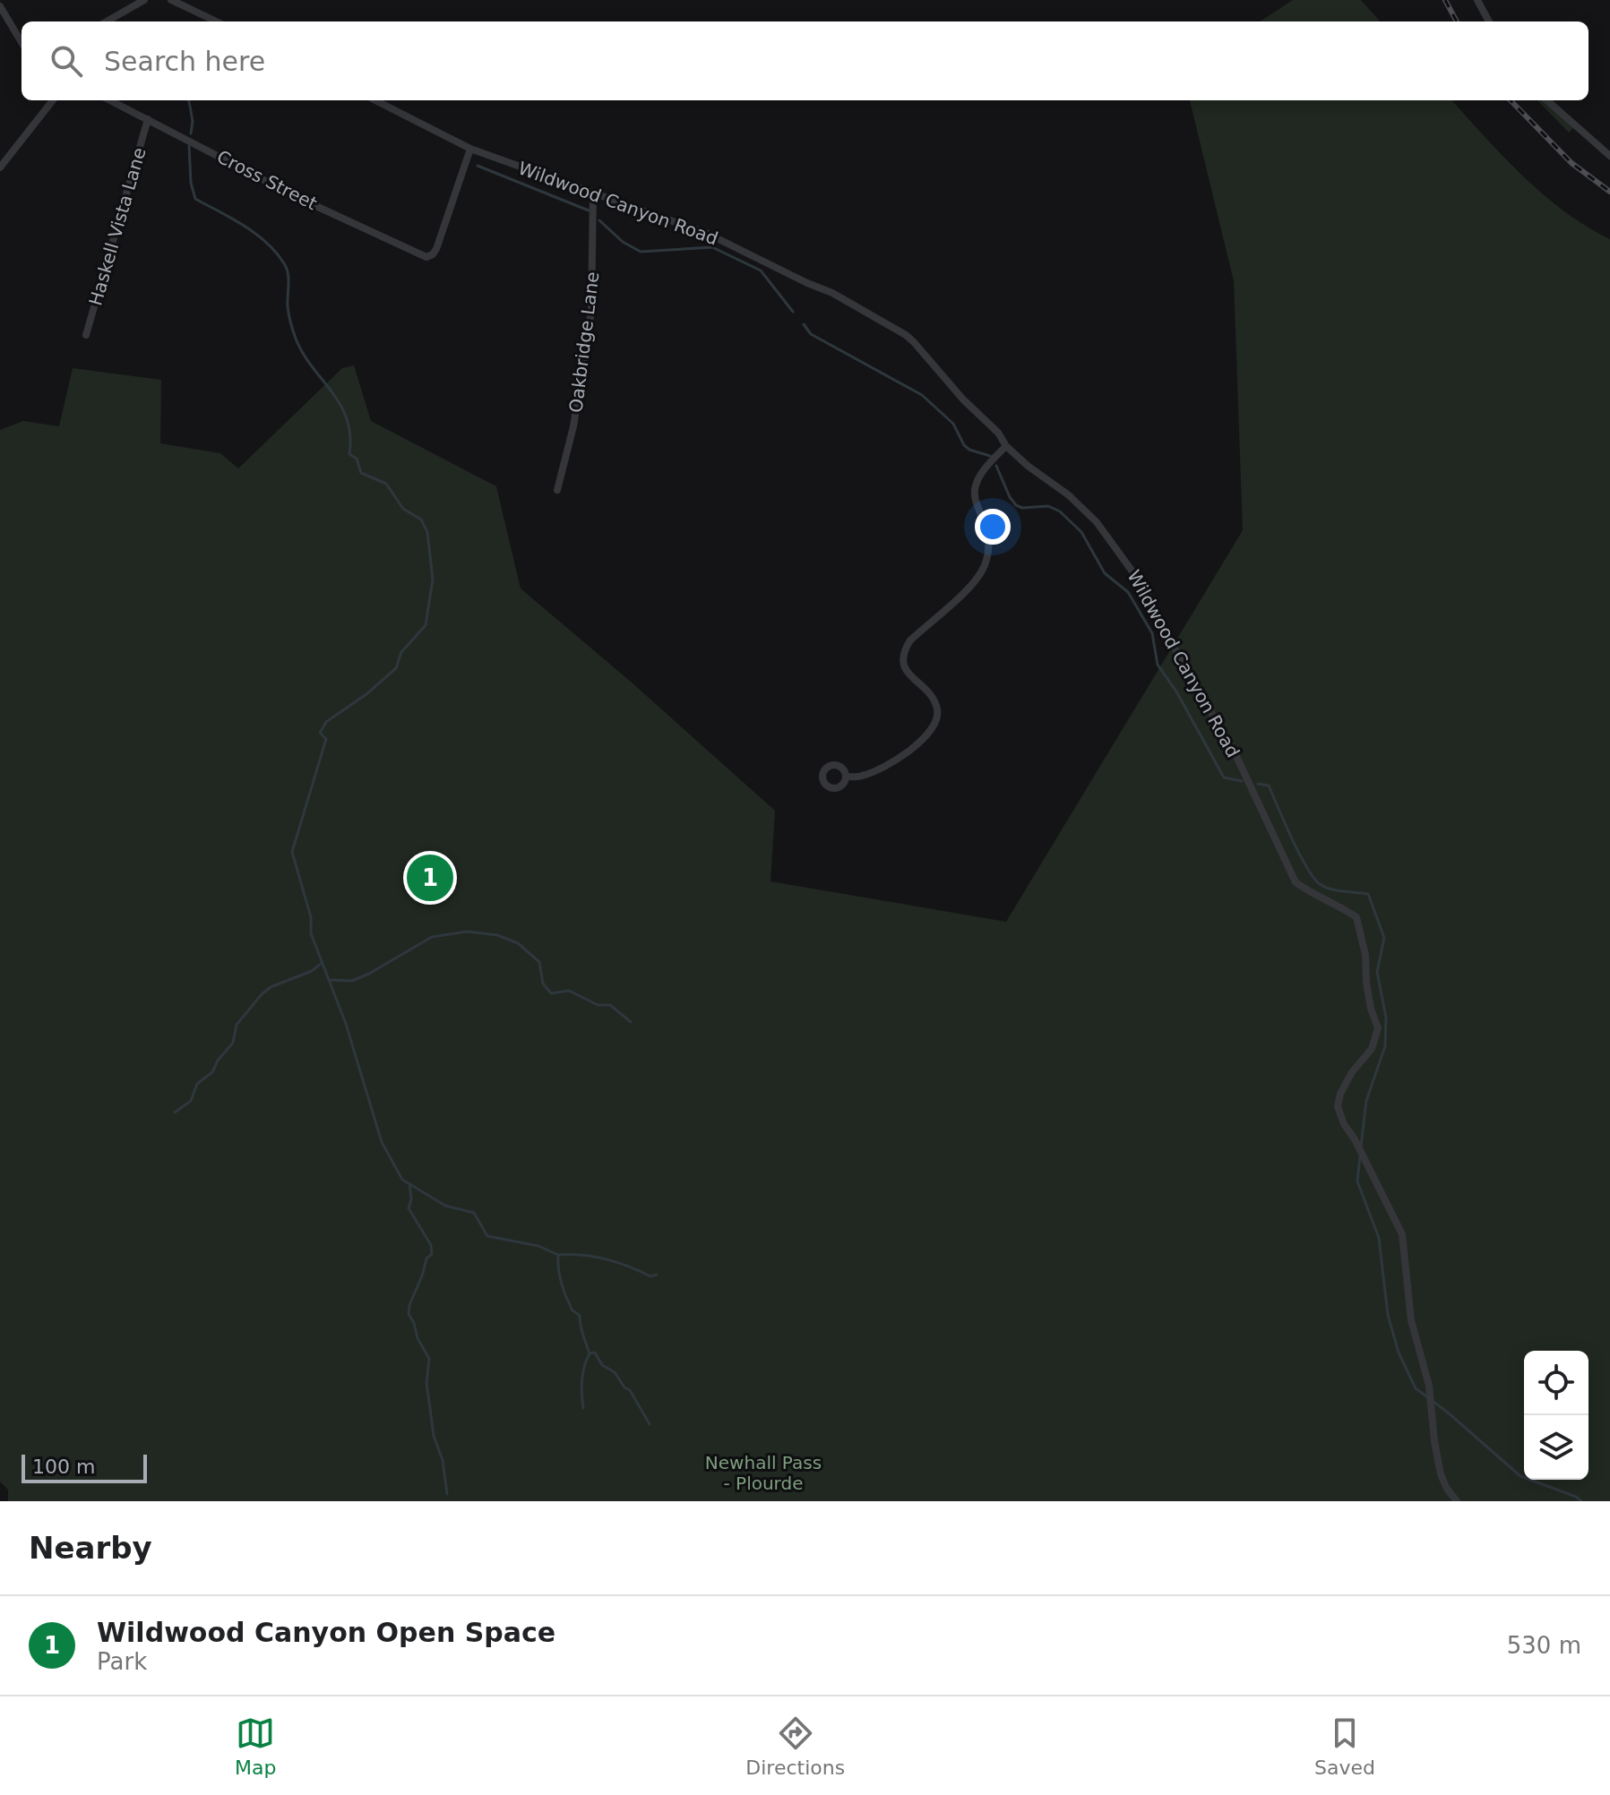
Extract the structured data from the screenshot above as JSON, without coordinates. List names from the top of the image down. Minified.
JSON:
{"streets":{"street":["Cross Street","Wildwood Canyon Road","Haskell Vista Lane","Oakbridge Lane"]},"crossings":[["Cross Street","Wildwood Canyon Road"],["Cross Street","Haskell Vista Lane"],["Wildwood Canyon Road","Oakbridge Lane"]],"parks":["Newhall Pass - Plourde"],"scale_bar":"100 m","page":{"search":"Search here","pins":"1","scale":"100 m","heading":"Nearby","list":[{"mark":"1","name":"Wildwood Canyon Open Space","note":"Park","value":"530 m"}],"nav":["Map","Directions","Saved"]}}
